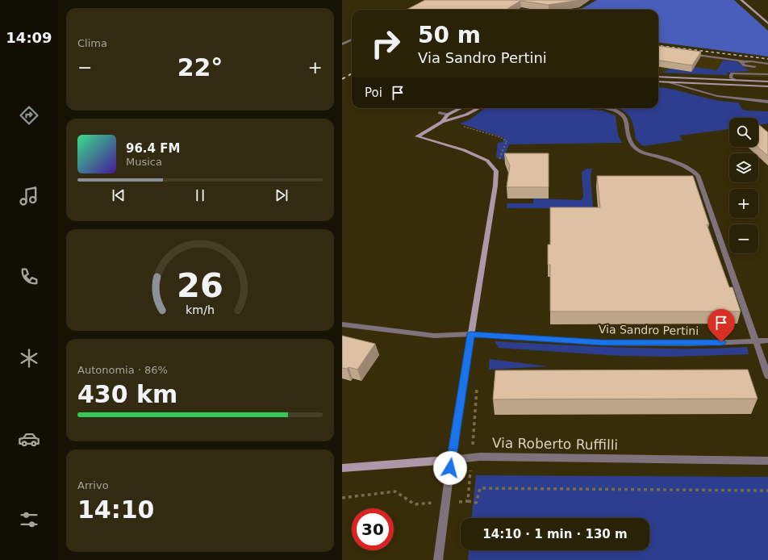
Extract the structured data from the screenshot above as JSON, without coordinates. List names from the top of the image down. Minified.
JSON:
{"streets":{"street":["Via Sandro Pertini","Via Roberto Ruffilli"]},"page":{"tabs":"14:09","tile":["Clima",["Autonomia · 86%","430 km"],["Arrivo","14:10"]],"turn":["50 m","Via Sandro Pertini"],"heat":["−","22°","+"],"then":"Poi","map_buttons":["+","−"],"song":["96.4 FM","Musica"],"limit":"30","trip":"14:10 · 1 min · 130 m","gauge":["26","km/h"]}}
